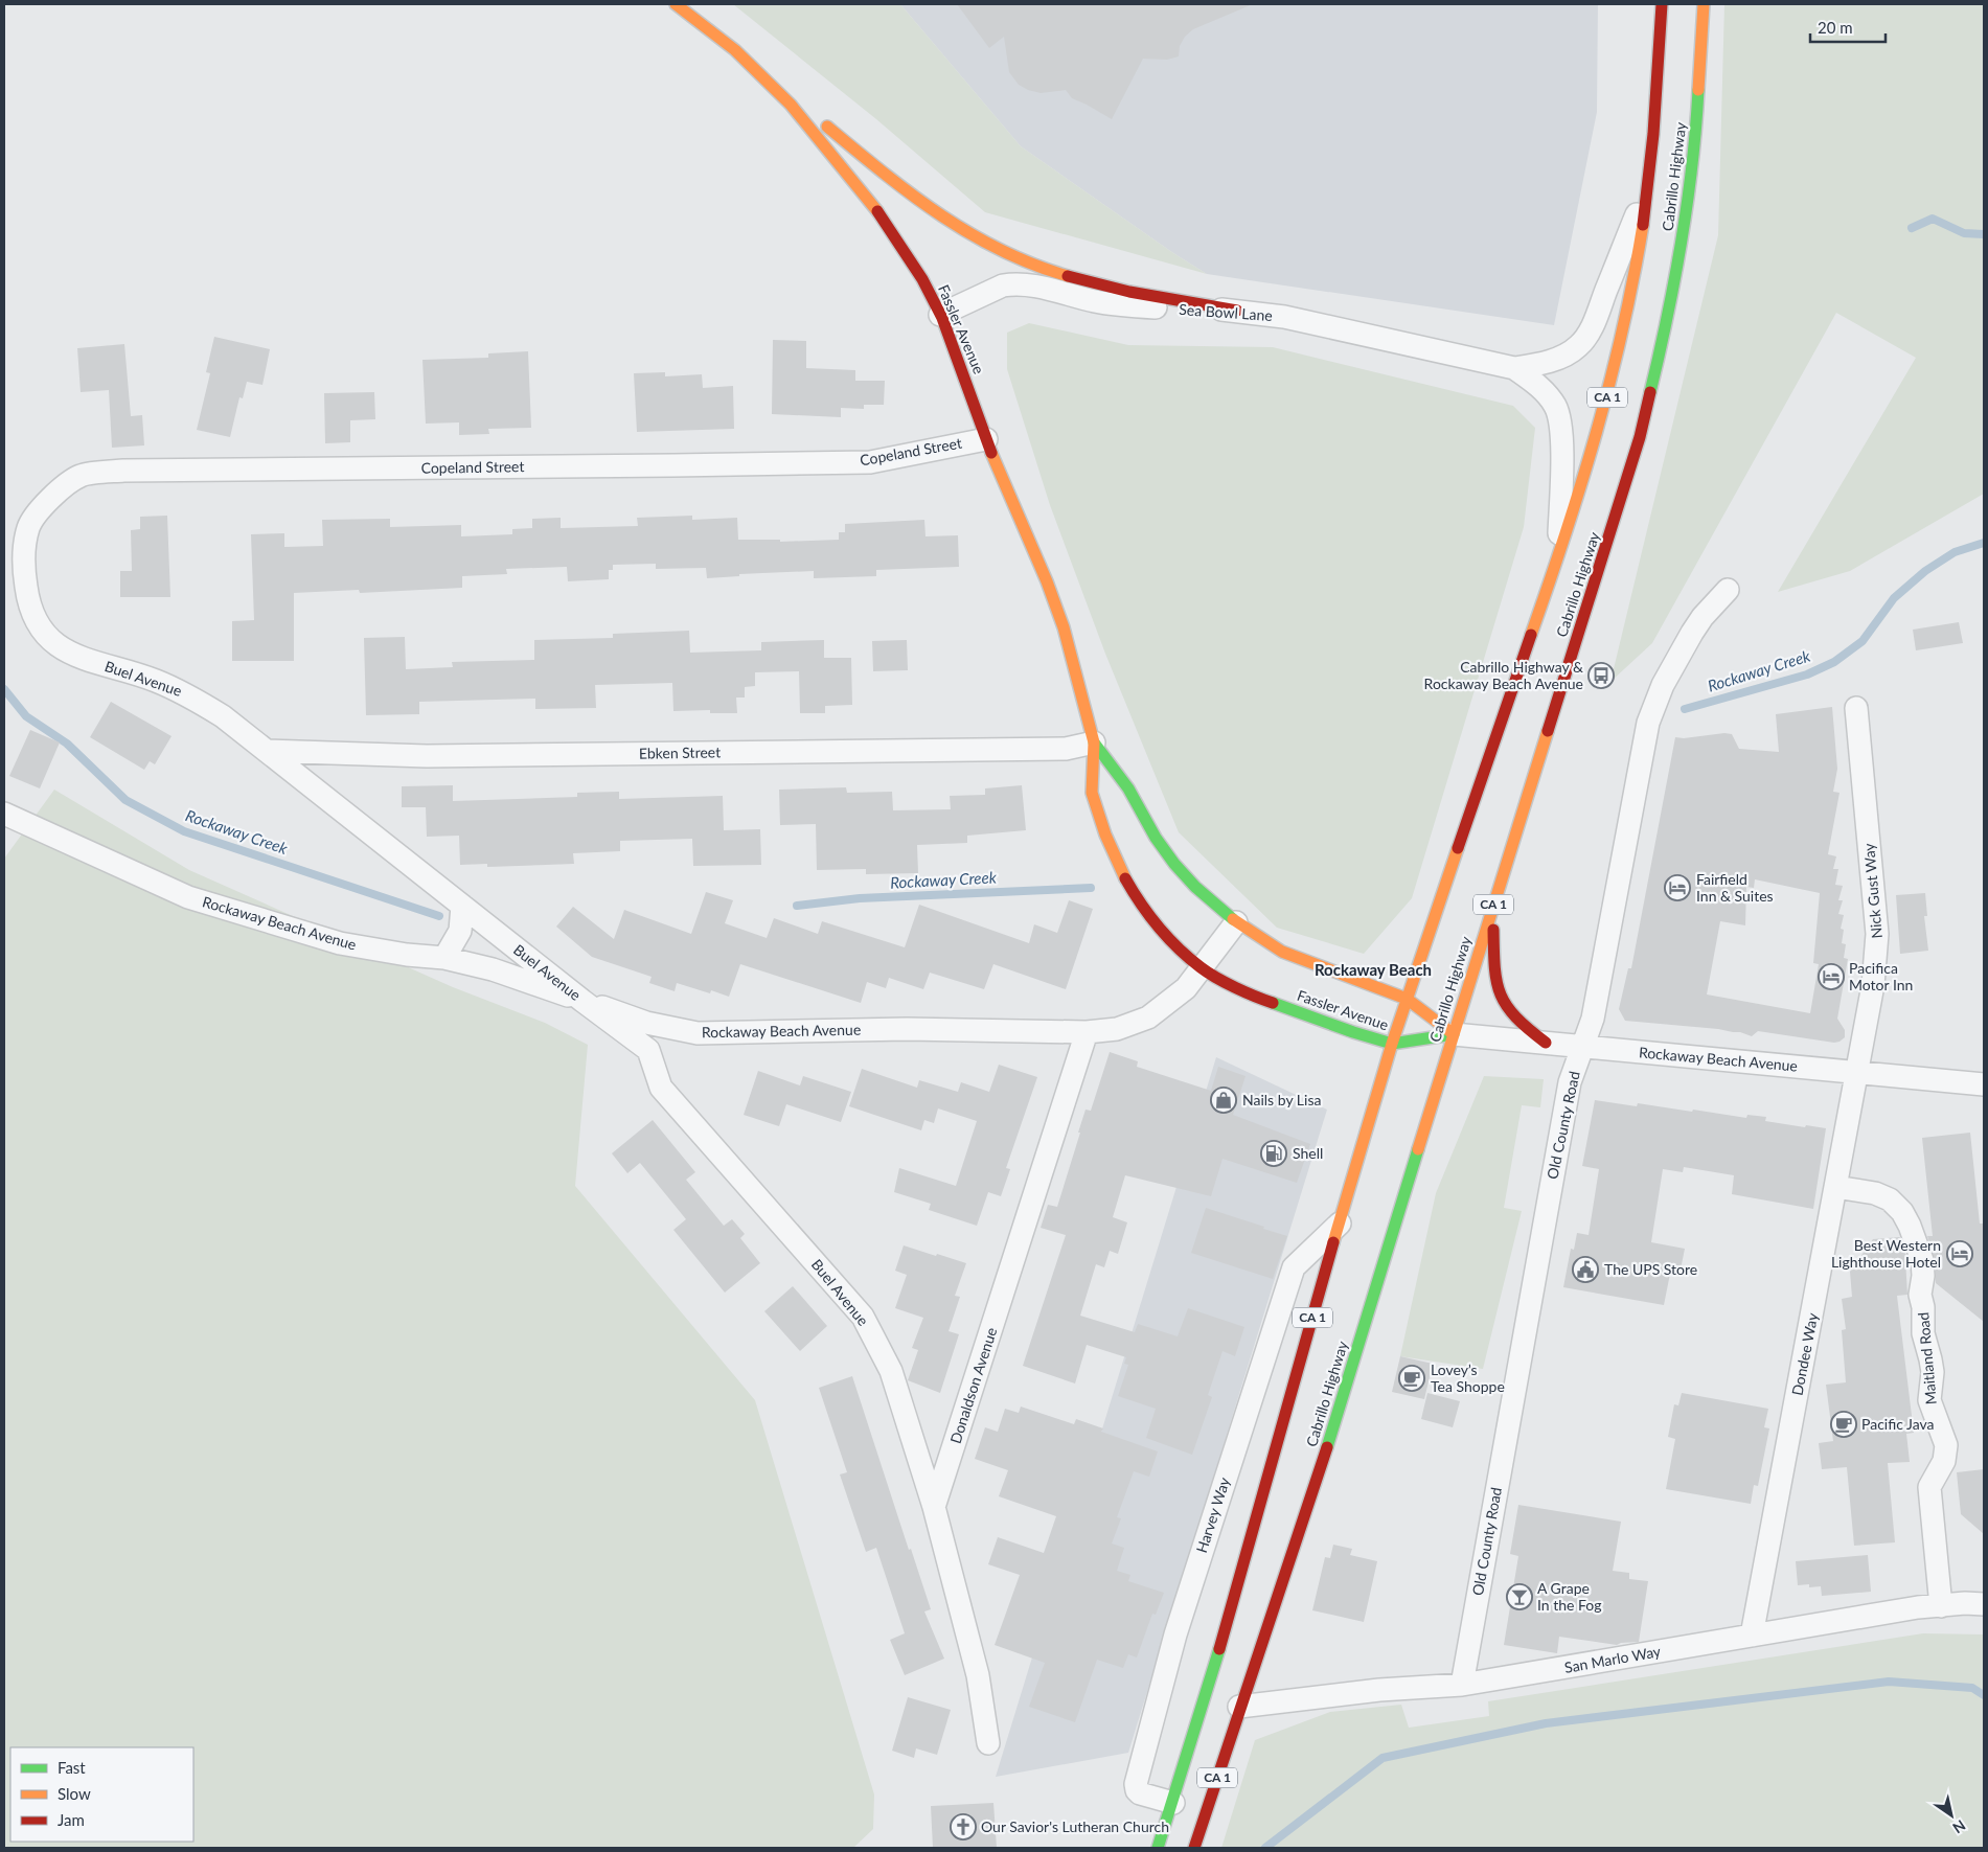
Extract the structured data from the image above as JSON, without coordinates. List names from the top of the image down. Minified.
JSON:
{"streets":{"main road":["Cabrillo Highway","Fassler Avenue","CA 1"],"street":["Sea Bowl Lane","Copeland Street","Buel Avenue","Ebken Street","Nick Gust Way","Rockaway Beach Avenue","Old County Road","Dondee Way","Maitland Road","Donaldson Avenue","Harvey Way","San Marlo Way"]},"crossings":[["Cabrillo Highway","Sea Bowl Lane"],["Cabrillo Highway","Fassler Avenue"],["Cabrillo Highway","Rockaway Beach Avenue"],["Cabrillo Highway","Harvey Way"],["Cabrillo Highway","San Marlo Way"],["Sea Bowl Lane","Fassler Avenue"],["Fassler Avenue","Copeland Street"],["Fassler Avenue","Ebken Street"],["Fassler Avenue","Rockaway Beach Avenue"],["Copeland Street","Buel Avenue"],["Buel Avenue","Ebken Street"],["Buel Avenue","Rockaway Beach Avenue"],["Buel Avenue","Donaldson Avenue"],["Nick Gust Way","Rockaway Beach Avenue"],["Nick Gust Way","Dondee Way"],["Rockaway Beach Avenue","Old County Road"],["Rockaway Beach Avenue","Dondee Way"],["Rockaway Beach Avenue","Donaldson Avenue"],["Old County Road","San Marlo Way"],["Dondee Way","Maitland Road"],["Dondee Way","San Marlo Way"],["Maitland Road","San Marlo Way"]],"districts":["Rockaway Beach"],"water":["Rockaway Creek"],"places":{"bus stop":["Cabrillo Highway & Rockaway Beach Avenue"],"hotel":["Fairfield Inn & Suites","Pacifica Motor Inn","Best Western Lighthouse Hotel"],"shop":["Nails by Lisa"],"fuel station":["Shell"],"public building":["The UPS Store"],"cafe":["Lovey’s Tea Shoppe","Pacific Java"],"bar":["A Grape In the Fog"],"church":["Our Savior's Lutheran Church"]},"legend":["Fast","Slow","Jam"],"scale_bar":"20 m","north":"bottom right"}
